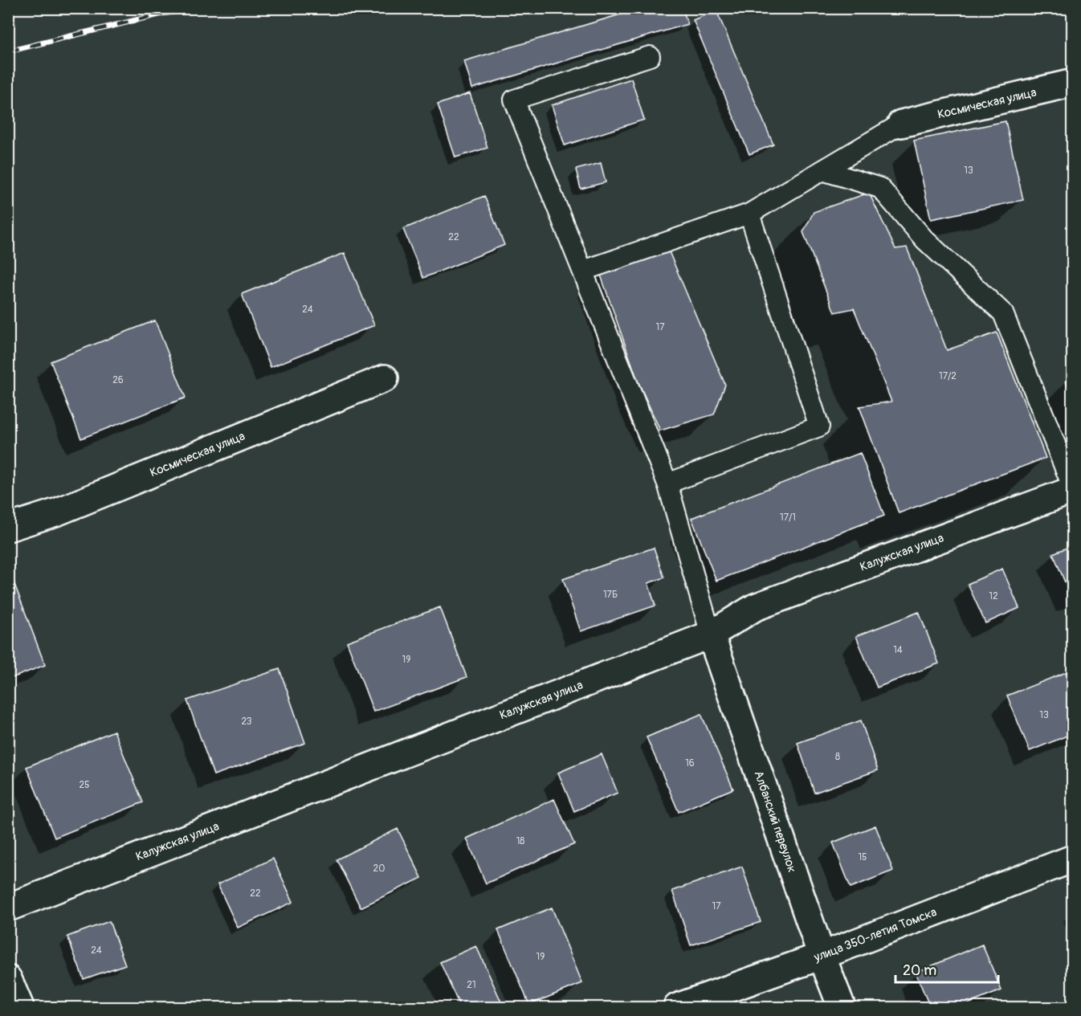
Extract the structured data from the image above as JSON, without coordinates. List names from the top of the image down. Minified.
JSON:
{"streets":{"street":["Космическая улица","Калужская улица","Албанский переулок","улица 350-летия Томска"]},"crossings":[["Калужская улица","Албанский переулок"],["Албанский переулок","улица 350-летия Томска"]],"house_numbers":["13","22","24","17","17/2","26","17/1","17Б","12","14","19","13","23","8","16","25","18","15","20","22","17","24","19","21"],"scale_bar":"20 m"}
